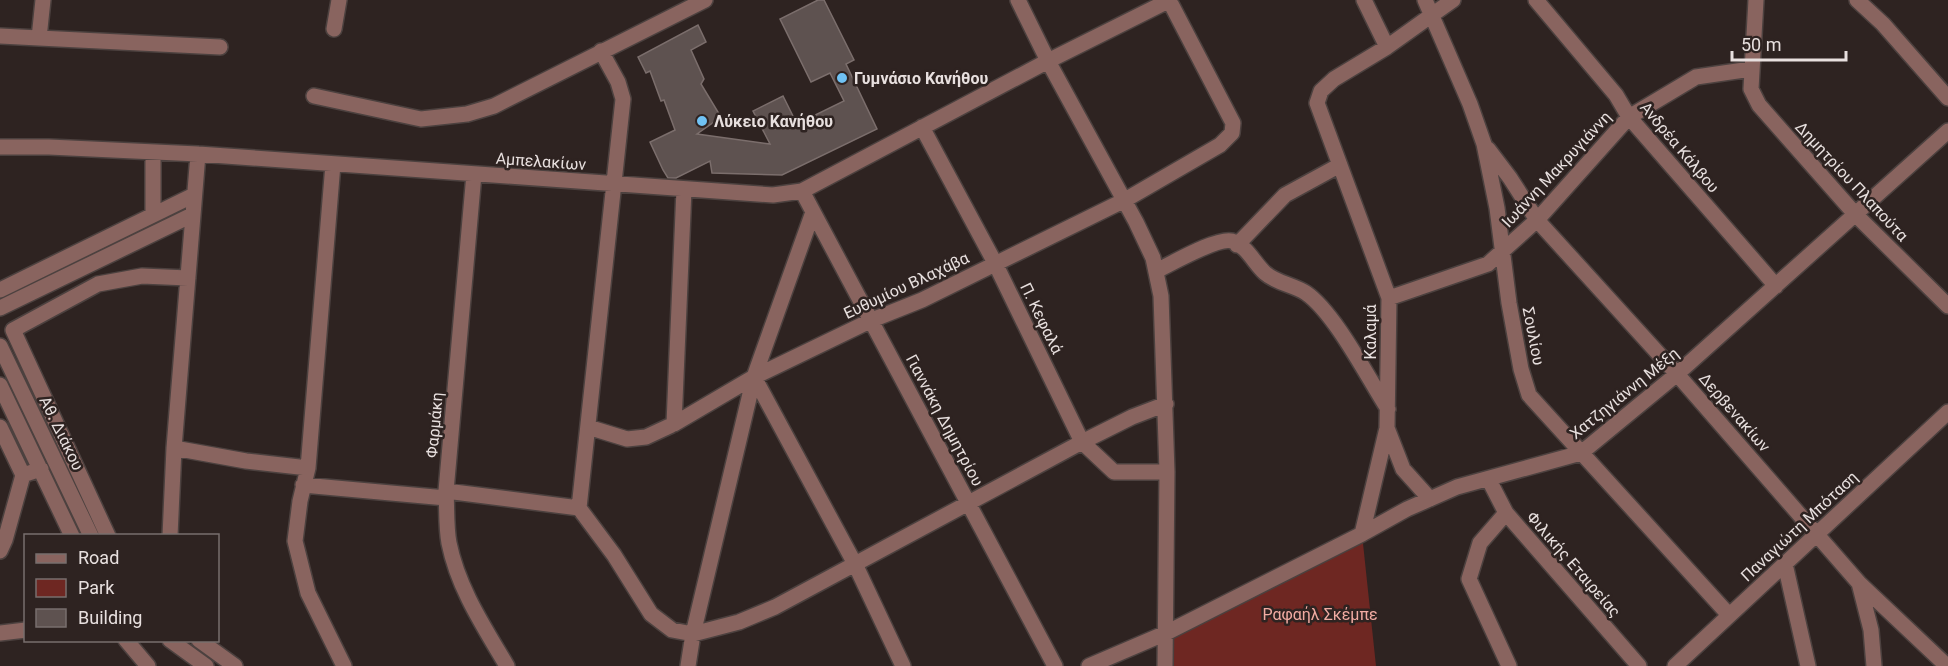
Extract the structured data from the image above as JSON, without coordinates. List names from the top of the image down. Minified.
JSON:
{"streets":{"street":["Ανδρέα Κάλβου","Αμπελακίων","Ιωάννη Μακρυγιάννη","Δημητρίου Πλαπούτα","Ευθυμίου Βλαχάβα","Π. Κεφαλά","Καλαμά","Σουλίου","Χατζηγιάννη Μέξη","Δερβενακίων","Γιαννάκη Δημητρίου","Φαρμάκη","Αθ. Διάκου","Παναγιώτη Μπόταση","Φιλικής Εταιρείας"]},"crossings":[["Ανδρέα Κάλβου","Ιωάννη Μακρυγιάννη"],["Ανδρέα Κάλβου","Χατζηγιάννη Μέξη"],["Αμπελακίων","Ευθυμίου Βλαχάβα"],["Αμπελακίων","Π. Κεφαλά"],["Αμπελακίων","Γιαννάκη Δημητρίου"],["Αμπελακίων","Φαρμάκη"],["Ιωάννη Μακρυγιάννη","Δημητρίου Πλαπούτα"],["Ιωάννη Μακρυγιάννη","Καλαμά"],["Ιωάννη Μακρυγιάννη","Σουλίου"],["Ιωάννη Μακρυγιάννη","Δερβενακίων"],["Δημητρίου Πλαπούτα","Χατζηγιάννη Μέξη"],["Ευθυμίου Βλαχάβα","Π. Κεφαλά"],["Ευθυμίου Βλαχάβα","Γιαννάκη Δημητρίου"],["Καλαμά","Χατζηγιάννη Μέξη"],["Σουλίου","Χατζηγιάννη Μέξη"],["Σουλίου","Δερβενακίων"],["Σουλίου","Παναγιώτη Μπόταση"],["Χατζηγιάννη Μέξη","Δερβενακίων"],["Χατζηγιάννη Μέξη","Φιλικής Εταιρείας"],["Δερβενακίων","Παναγιώτη Μπόταση"]],"parks":["Ραφαήλ Σκέμπε"],"places":["Γυμνάσιο Κανήθου","Λύκειο Κανήθου"],"legend":["Road","Park","Building"],"scale_bar":"50 m"}
